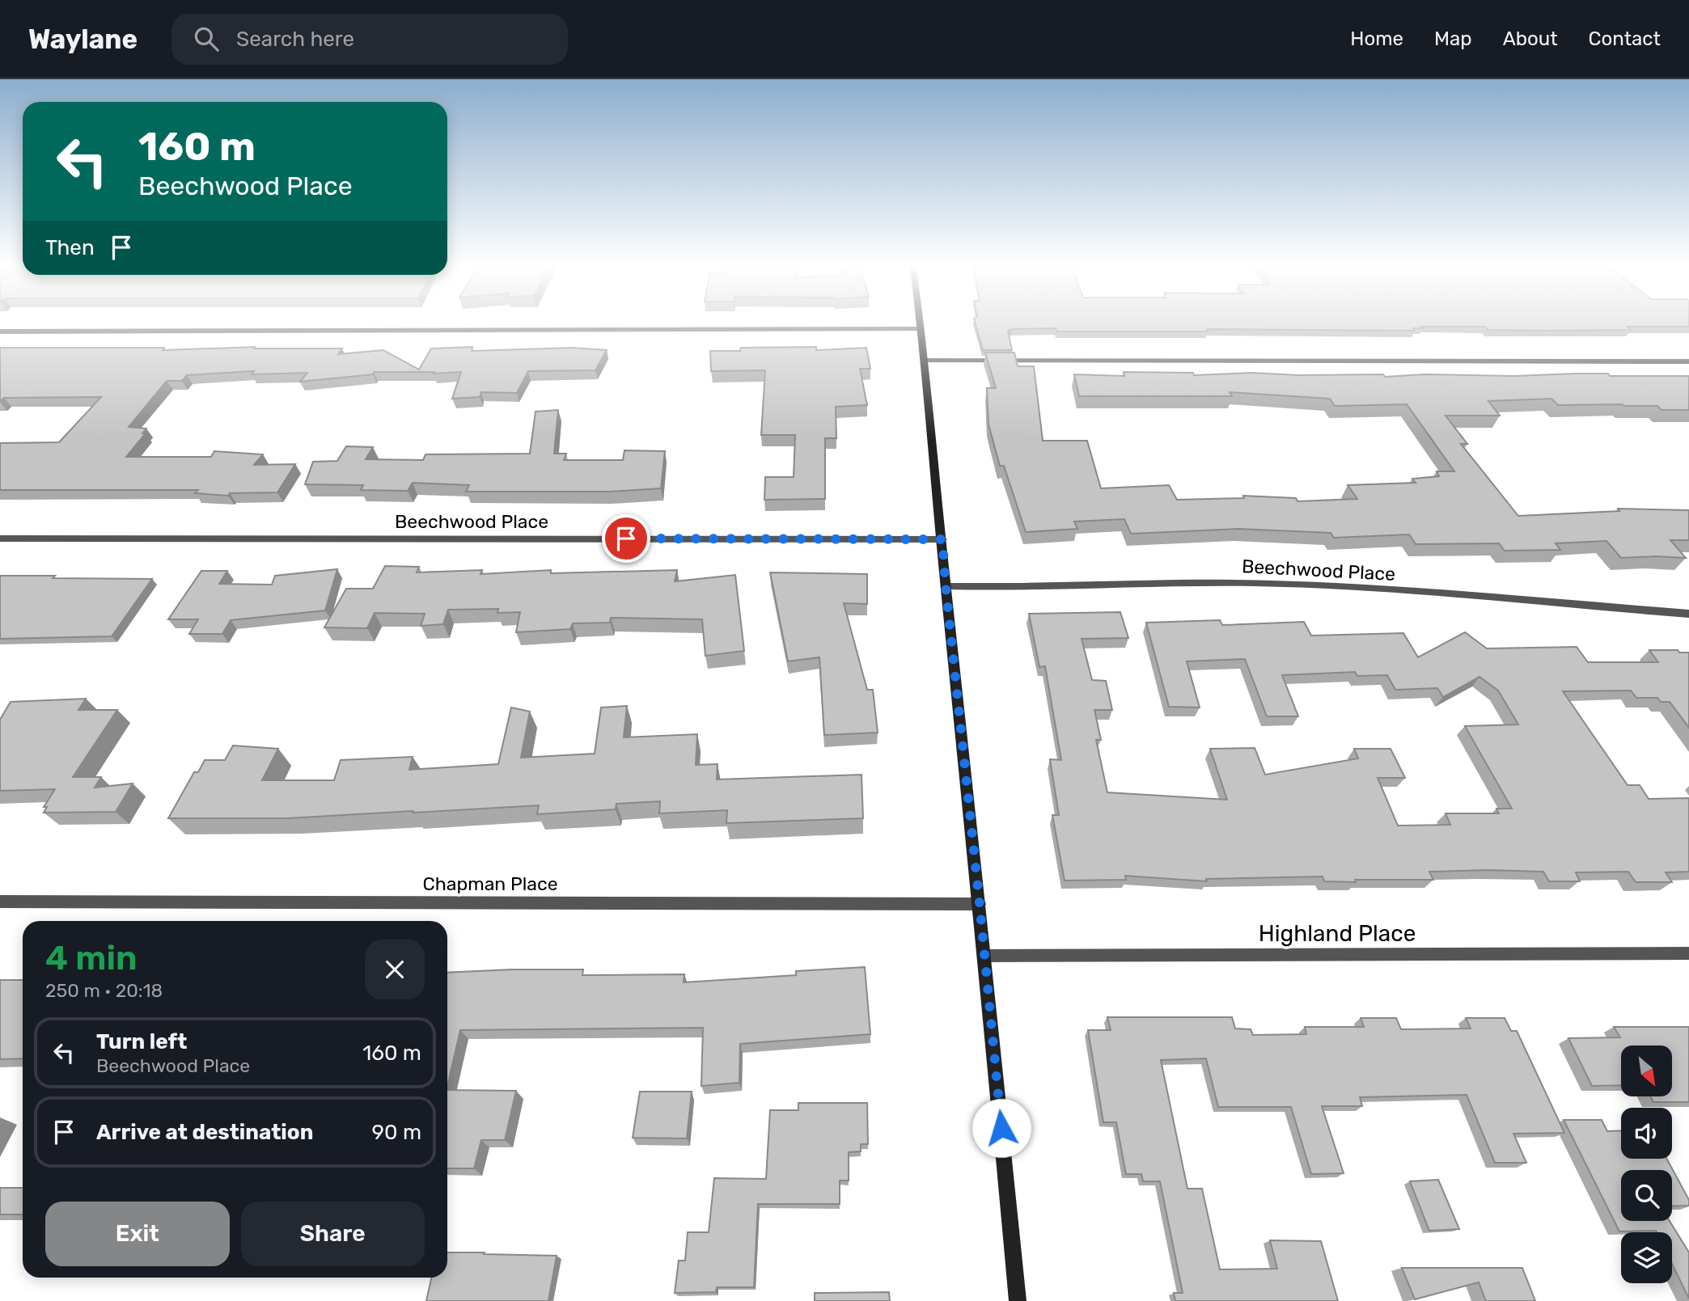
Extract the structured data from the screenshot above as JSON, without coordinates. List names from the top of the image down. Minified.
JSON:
{"streets":{"street":["Beechwood Place","Chapman Place","Highland Place"]},"north":"bottom right","page":{"header":"Waylane","search":"Search here","nav":["Home","Map","About","Contact"],"turn":["160 m","Beechwood Place"],"then":"Then","heading":["4 min","250 m · 20:18"],"list":[{"name":"Turn left","note":"Beechwood Place","value":"160 m"},{"name":"Arrive at destination","value":"90 m"}],"buttons":["Exit","Share"]}}
